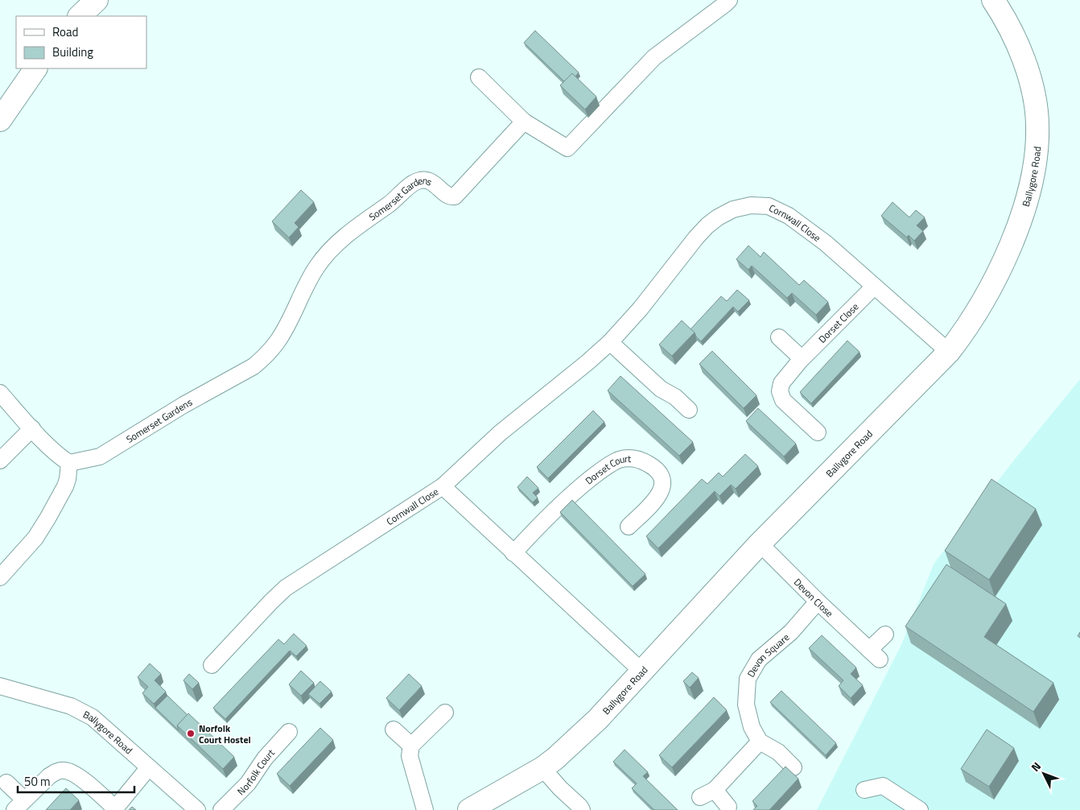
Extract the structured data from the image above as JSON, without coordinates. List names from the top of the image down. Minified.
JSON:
{"streets":{"street":["Ballygore Road","Somerset Gardens","Cornwall Close","Dorset Close","Dorset Court","Devon Close","Devon Square","Norfolk Court"]},"crossings":[["Ballygore Road","Cornwall Close"],["Ballygore Road","Devon Close"],["Cornwall Close","Dorset Close"],["Devon Close","Devon Square"]],"places":["Norfolk Court Hostel"],"legend":["Road","Building"],"scale_bar":"50 m","north":"top left"}
